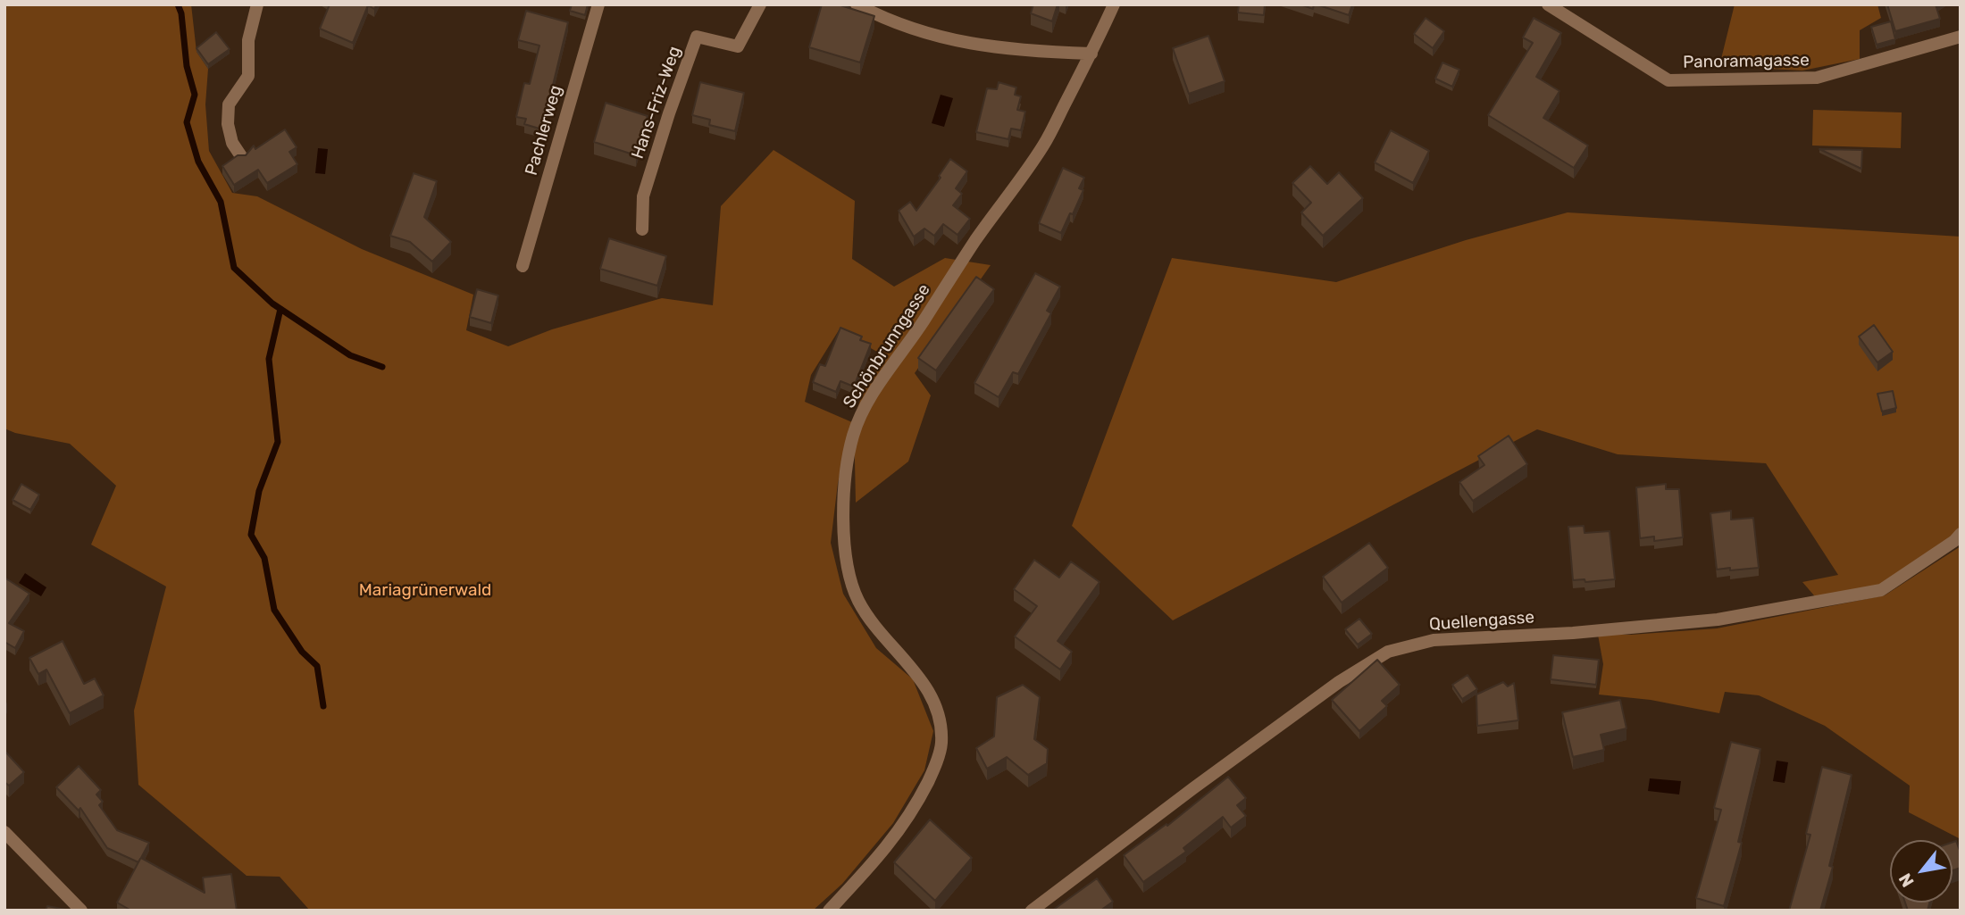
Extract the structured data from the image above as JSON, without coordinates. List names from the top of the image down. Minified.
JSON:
{"streets":{"street":["Panoramagasse","Hans-Friz-Weg","Pachlerweg","Schönbrunngasse","Quellengasse"]},"parks":["Mariagrünerwald"],"north":"bottom left"}
